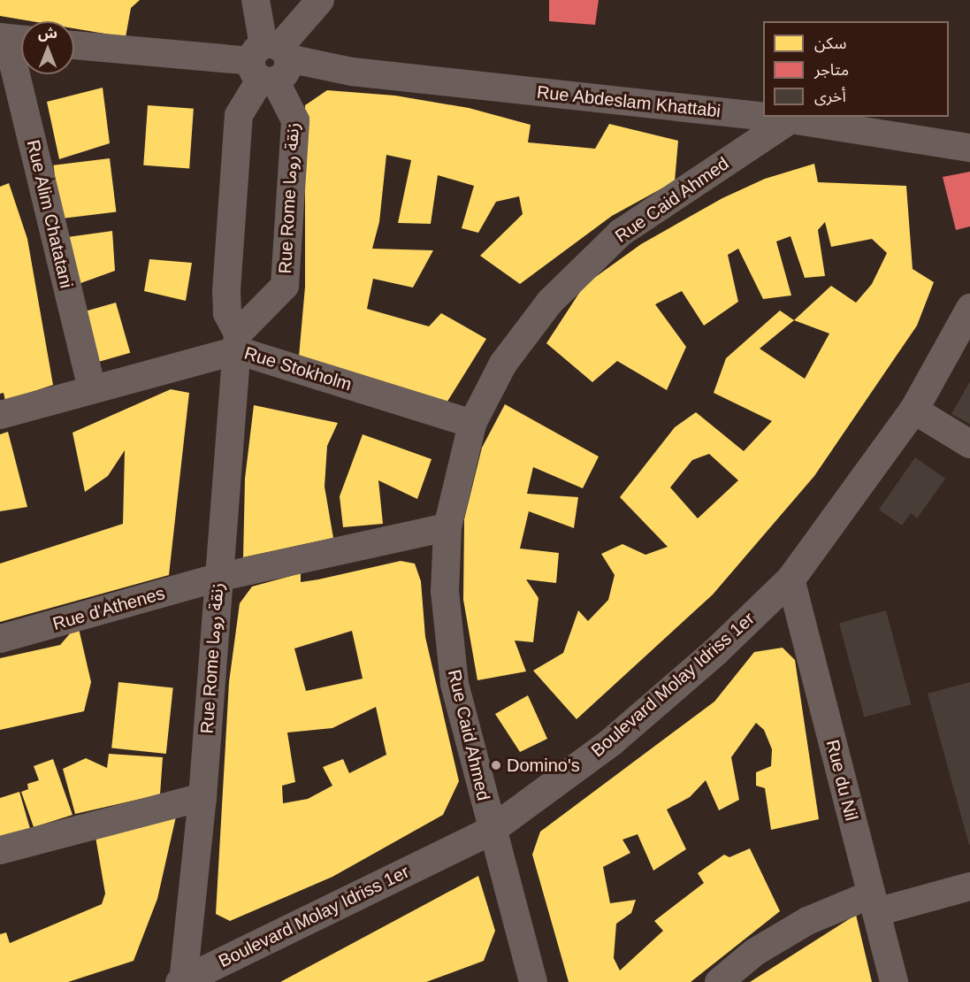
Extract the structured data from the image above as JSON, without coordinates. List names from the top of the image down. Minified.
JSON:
{"streets":{"street":["Rue Abdeslam Khattabi","Rue Rome زنقة روما","Rue Caid Ahmed","Rue Alim Chatatani","Rue Stokholm","Rue d'Athenes","Boulevard Molay Idriss 1er","Rue du Nil"]},"crossings":[["Rue Abdeslam Khattabi","Rue Rome زنقة روما"],["Rue Abdeslam Khattabi","Rue Caid Ahmed"],["Rue Rome زنقة روما","Rue Stokholm"],["Rue Rome زنقة روما","Rue d'Athenes"],["Rue Rome زنقة روما","Boulevard Molay Idriss 1er"],["Rue Caid Ahmed","Rue Stokholm"],["Rue Caid Ahmed","Rue d'Athenes"],["Rue Caid Ahmed","Boulevard Molay Idriss 1er"],["Rue Alim Chatatani","Rue Stokholm"],["Boulevard Molay Idriss 1er","Rue du Nil"]],"places":["Domino's"],"legend":["سكن","متاجر","أخرى"],"north":"top"}
